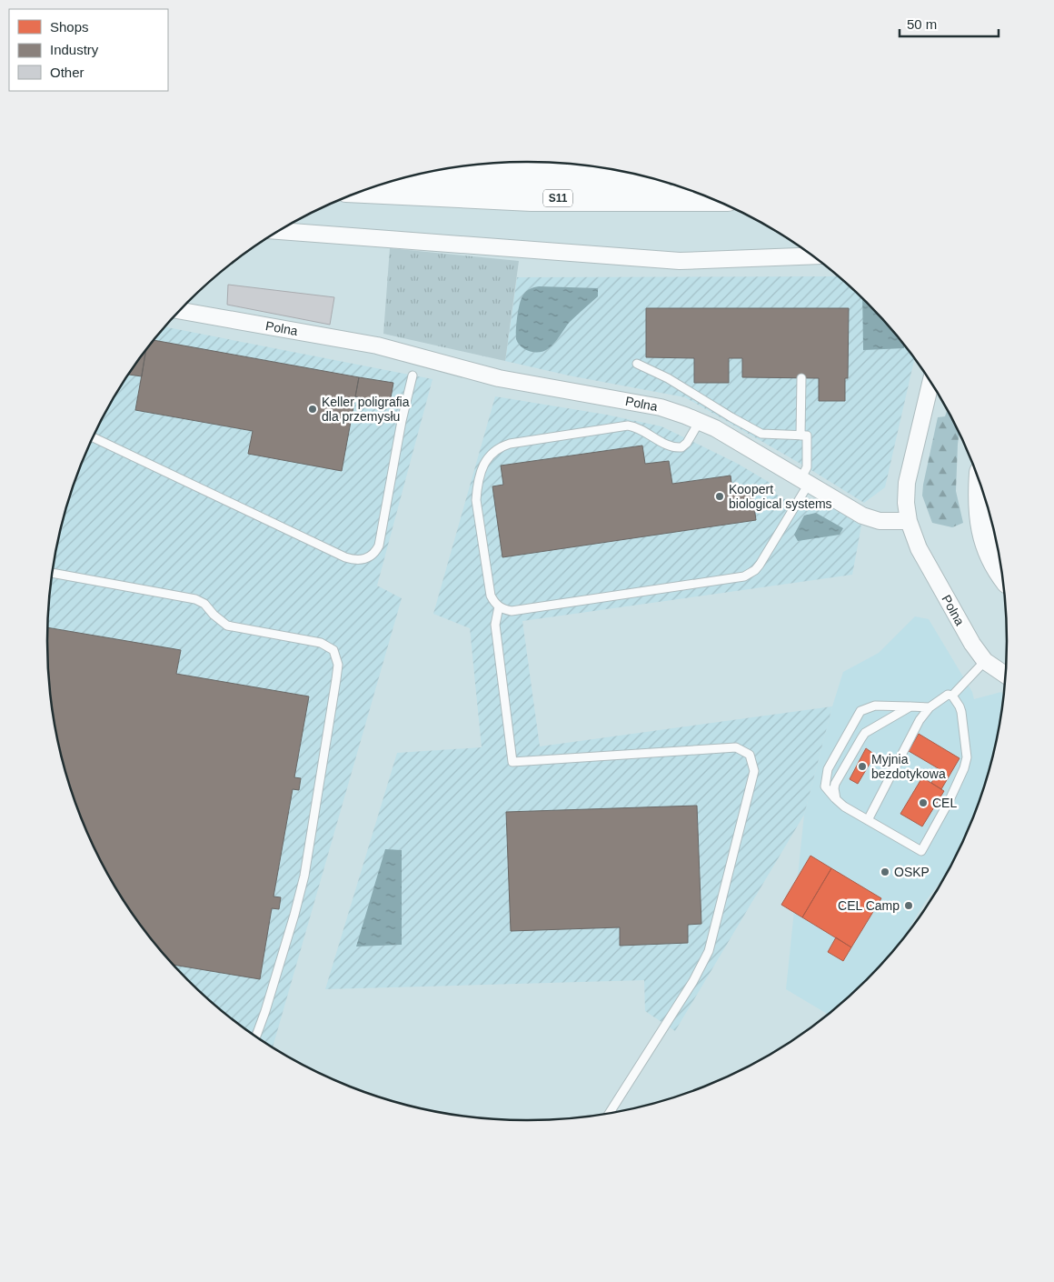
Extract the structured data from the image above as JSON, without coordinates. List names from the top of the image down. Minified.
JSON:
{"streets":{"highway":["S11"],"street":["Polna"]},"places":["Keller poligrafia dla przemysłu","Koopert biological systems","Myjnia bezdotykowa","CEL","OSKP","CEL Camp"],"legend":["Shops","Industry","Other"],"scale_bar":"50 m"}
